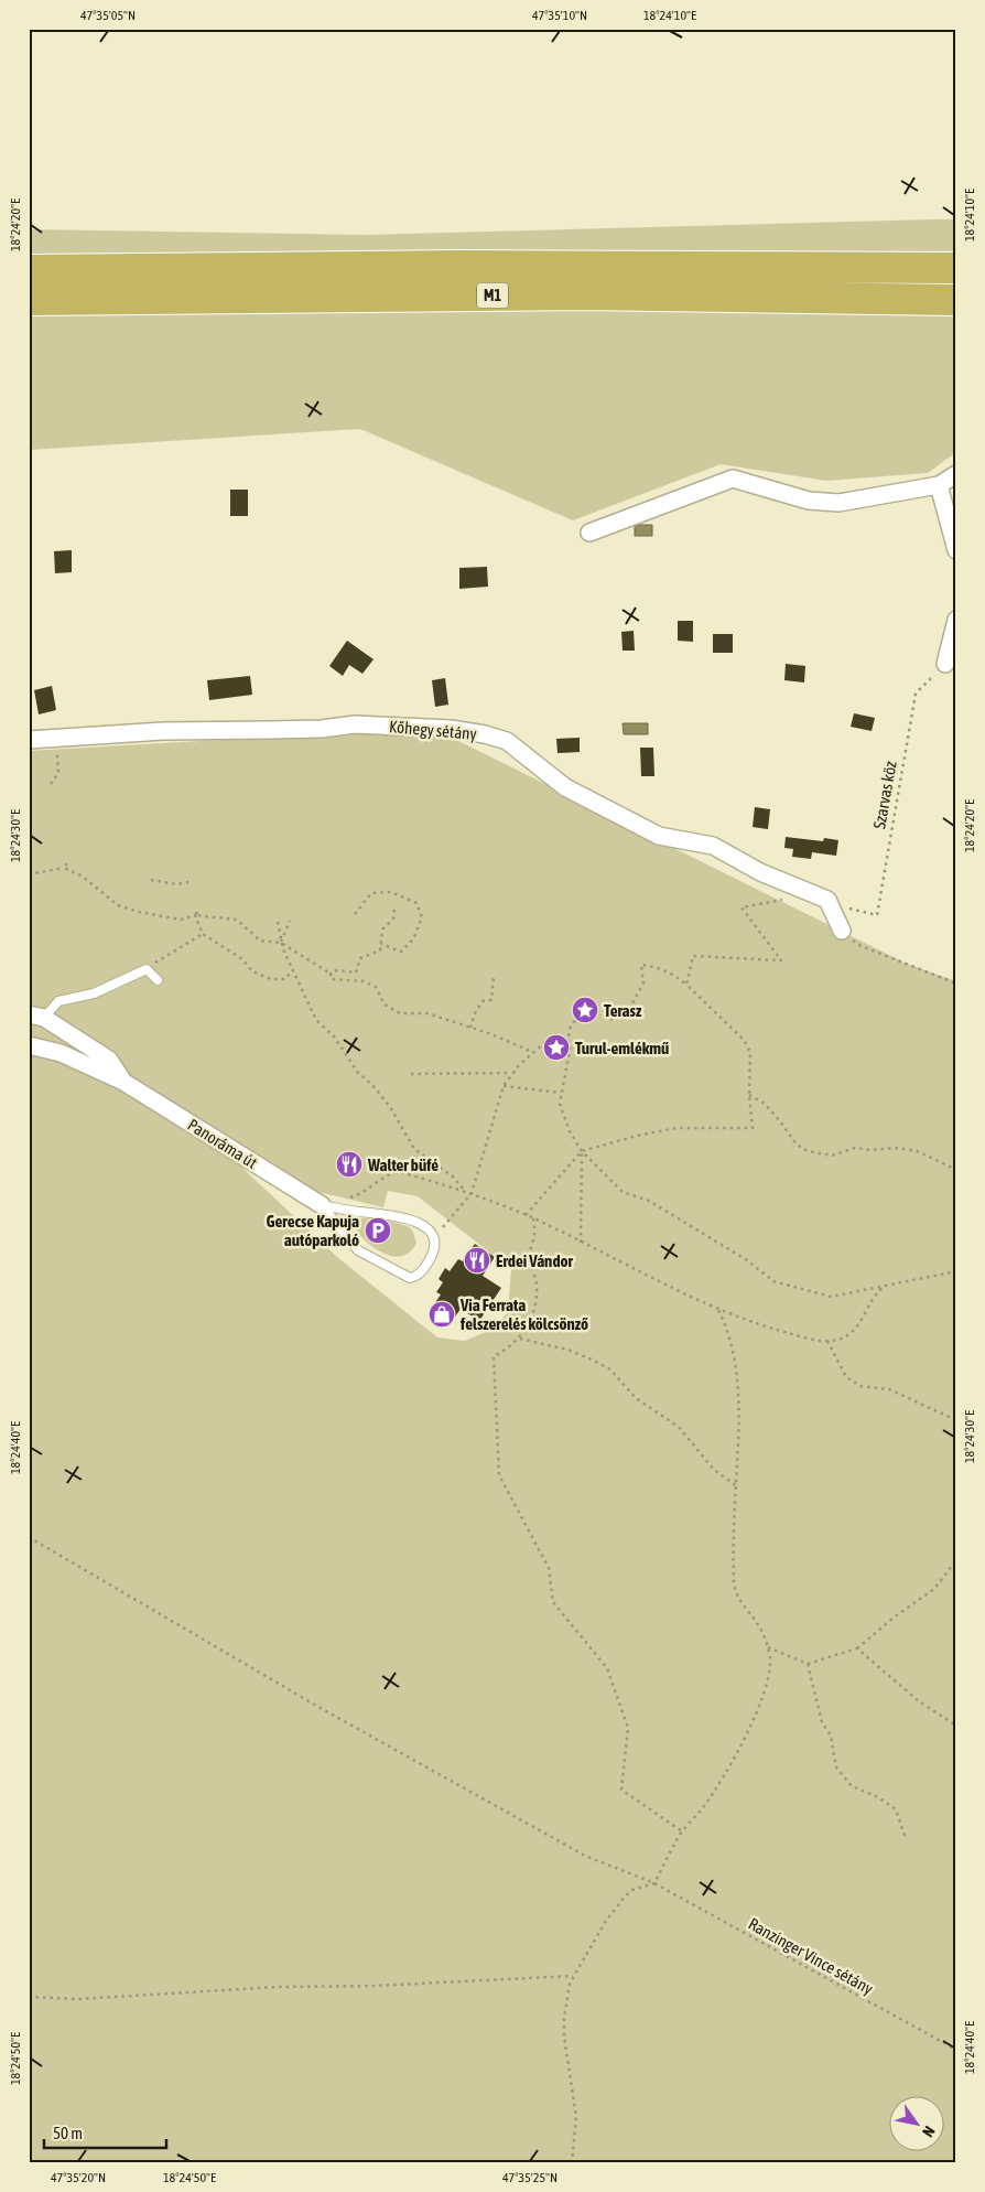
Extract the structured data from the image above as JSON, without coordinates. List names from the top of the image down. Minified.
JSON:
{"streets":{"highway":["M1"],"street":["Kőhegy sétány","Panoráma út"],"path":["Szarvas köz","Ranzinger Vince sétány"]},"places":{"place":["Terasz","Turul-emlékmű"],"restaurant":["Walter büfé","Erdei Vándor"],"parking":["Gerecse Kapuja autóparkoló"],"shop":["Via Ferrata felszerelés kölcsönző"]},"scale_bar":"50 m","north":"bottom right","coordinates":["47°35'05\"N","47°35'10\"N","18°24'10\"E","18°24'20\"E","18°24'30\"E","18°24'40\"E","18°24'50\"E","47°35'20\"N","47°35'25\"N"]}
